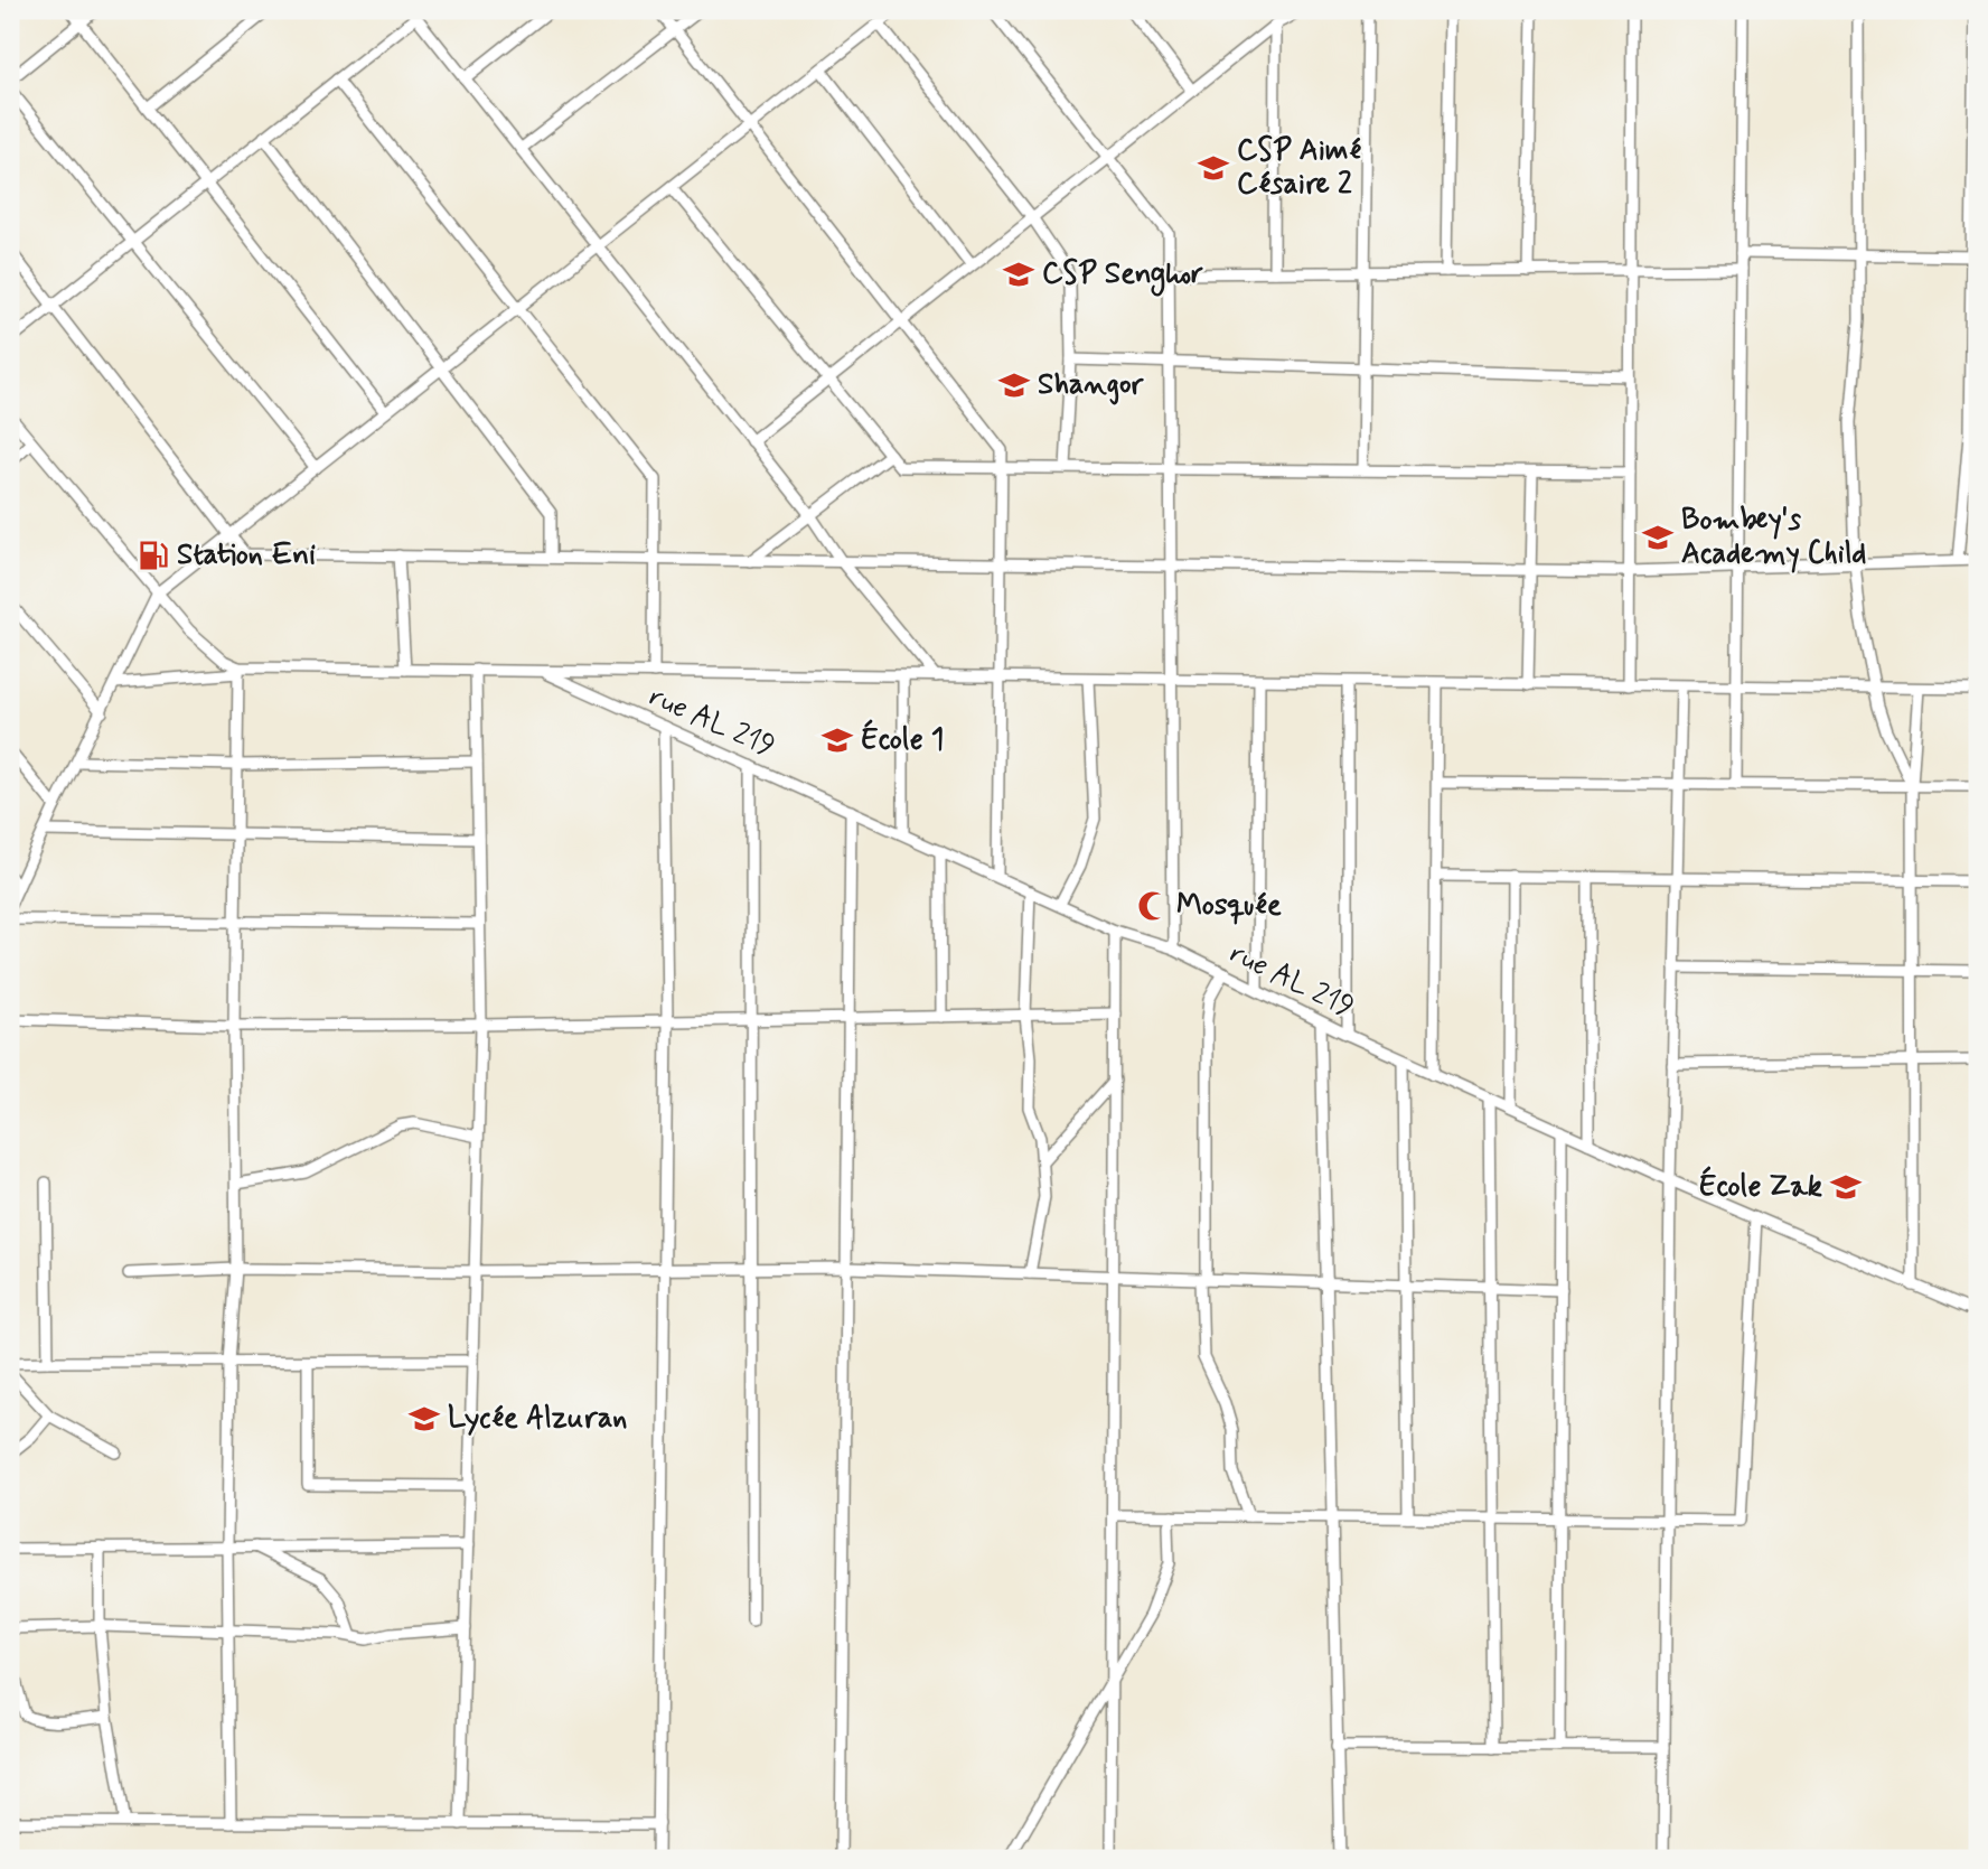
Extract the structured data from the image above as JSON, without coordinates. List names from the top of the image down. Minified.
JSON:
{"streets":{"street":["rue AL 219"]},"places":{"school or university":["CSP Aimé Césaire 2","CSP Senghor","Shangor","Bombey's Academy Child","École 1","École Zak","Lycée Alzuran"],"fuel station":["Station Eni"],"mosque":["Mosquée"]}}
